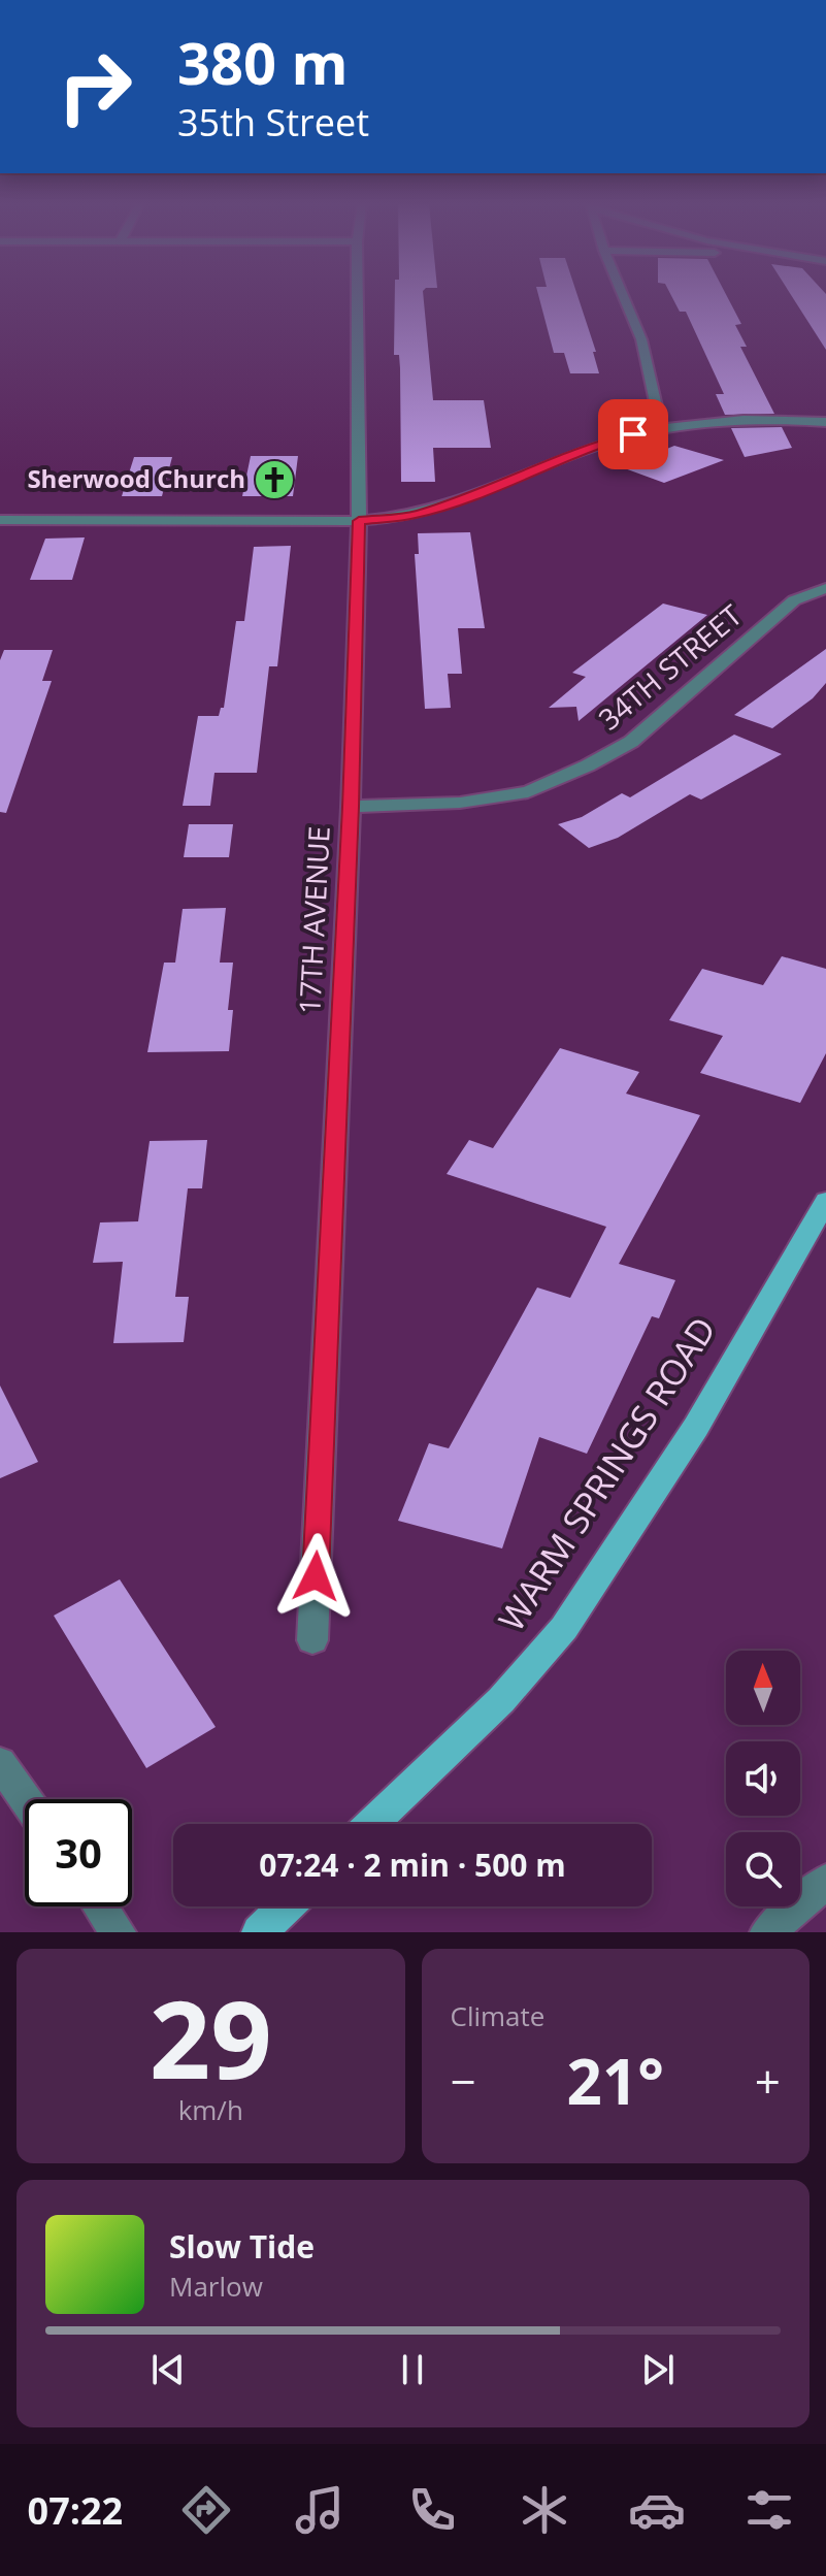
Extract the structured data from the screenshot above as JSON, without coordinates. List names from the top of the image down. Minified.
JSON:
{"streets":{"main road":["WARM SPRINGS ROAD"],"street":["34TH STREET","17TH AVENUE"]},"crossings":[["34TH STREET","17TH AVENUE"]],"places":{"church":["Sherwood Church"]},"north":"top","page":{"turn":["380 m","35th Street"],"limit":"30","trip":"07:24 · 2 min · 500 m","tile":[["29","km/h"],"Climate"],"heat":["−","21°","+"],"song":["Slow Tide","Marlow"],"tabs":"07:22"}}
